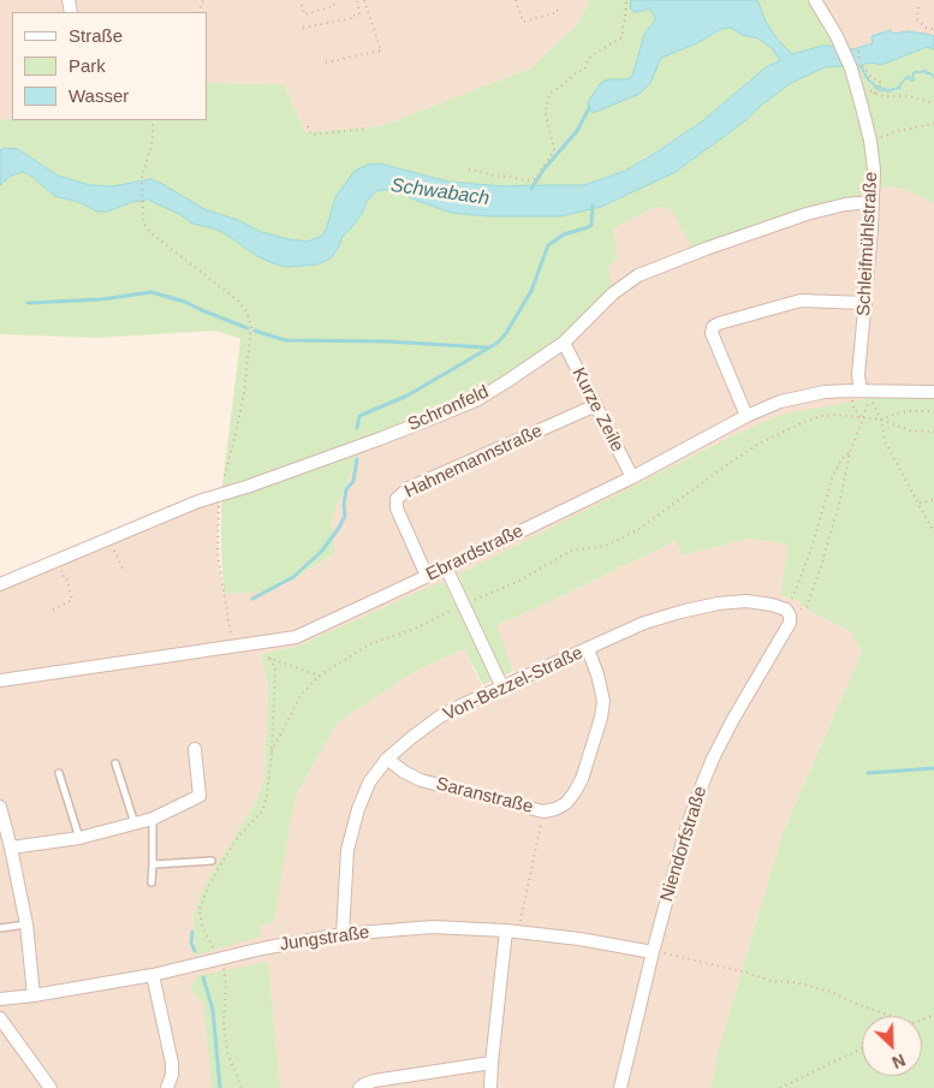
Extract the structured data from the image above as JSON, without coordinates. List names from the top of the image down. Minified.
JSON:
{"streets":{"street":["Schleifmühlstraße","Schronfeld","Kurze Zeile","Hahnemannstraße","Ebrardstraße","Von-Bezzel-Straße","Saranstraße","Niendorfstraße","Jungstraße"]},"crossings":[["Schleifmühlstraße","Schronfeld"],["Schleifmühlstraße","Ebrardstraße"],["Schronfeld","Kurze Zeile"],["Kurze Zeile","Hahnemannstraße"],["Kurze Zeile","Ebrardstraße"],["Hahnemannstraße","Ebrardstraße"],["Von-Bezzel-Straße","Saranstraße"],["Von-Bezzel-Straße","Niendorfstraße"],["Von-Bezzel-Straße","Jungstraße"],["Niendorfstraße","Jungstraße"]],"water":["Schwabach"],"legend":["Straße","Park","Wasser"],"north":"bottom right"}
